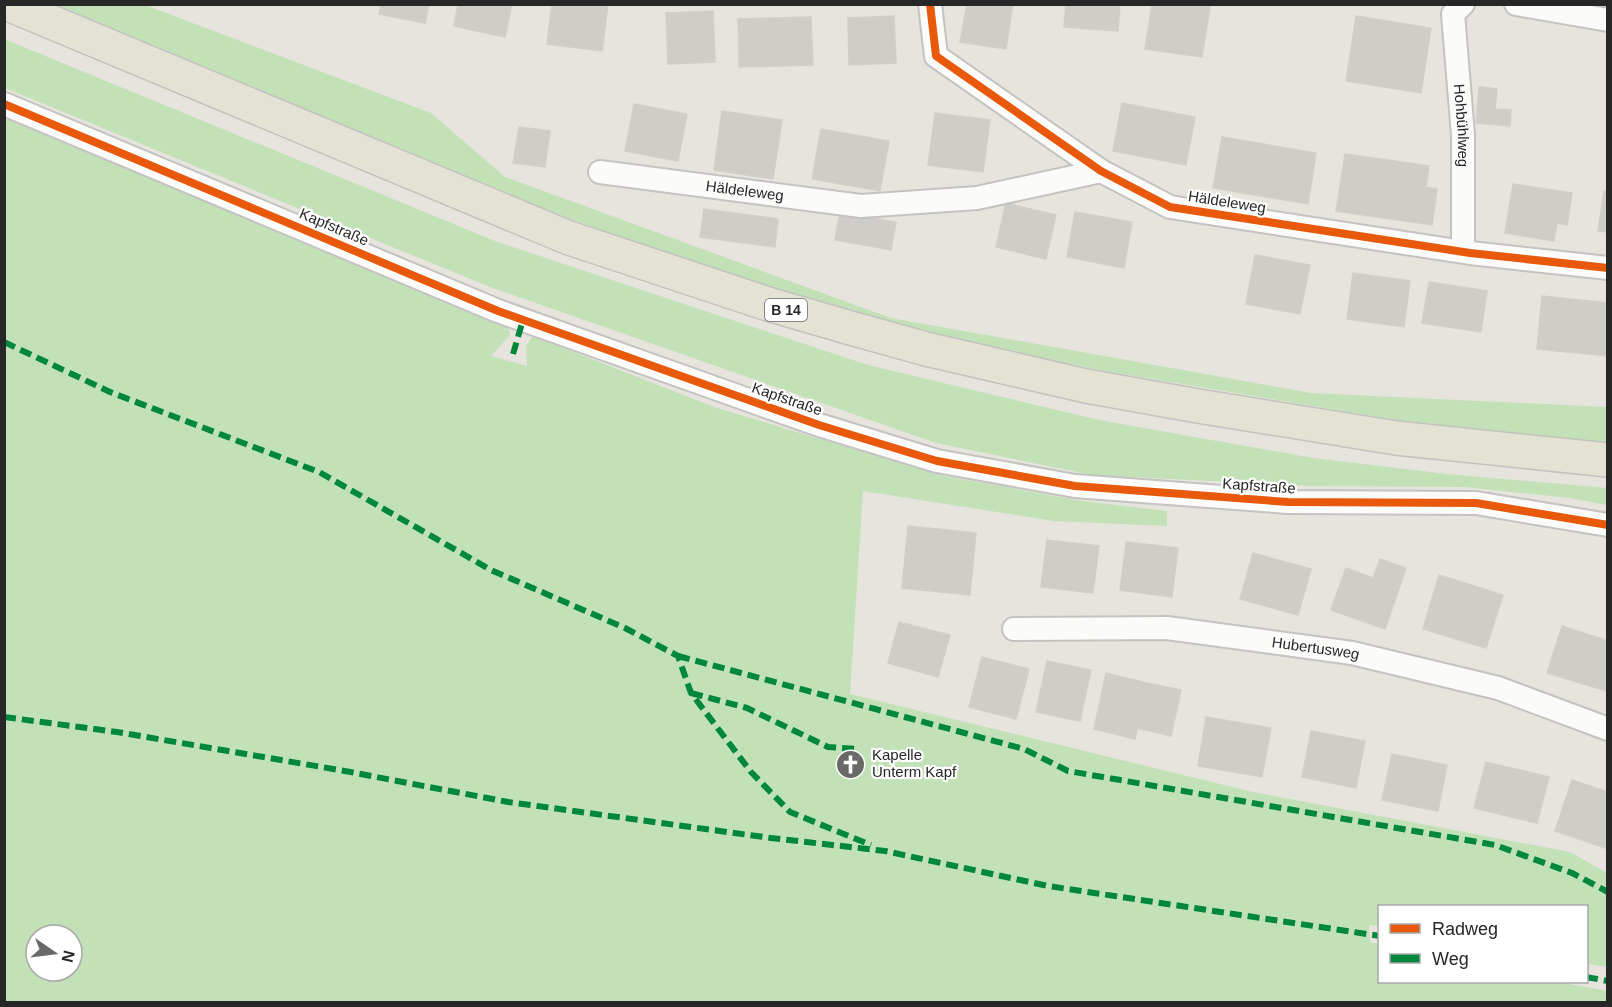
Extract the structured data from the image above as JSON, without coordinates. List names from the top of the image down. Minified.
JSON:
{"streets":{"main road":["B 14"],"street":["Hohbühlweg","Häldeleweg","Kapfstraße","Hubertusweg"]},"crossings":[["Hohbühlweg","Häldeleweg"]],"places":{"church":["Kapelle Unterm Kapf"]},"legend":["Radweg","Weg"],"north":"right"}
